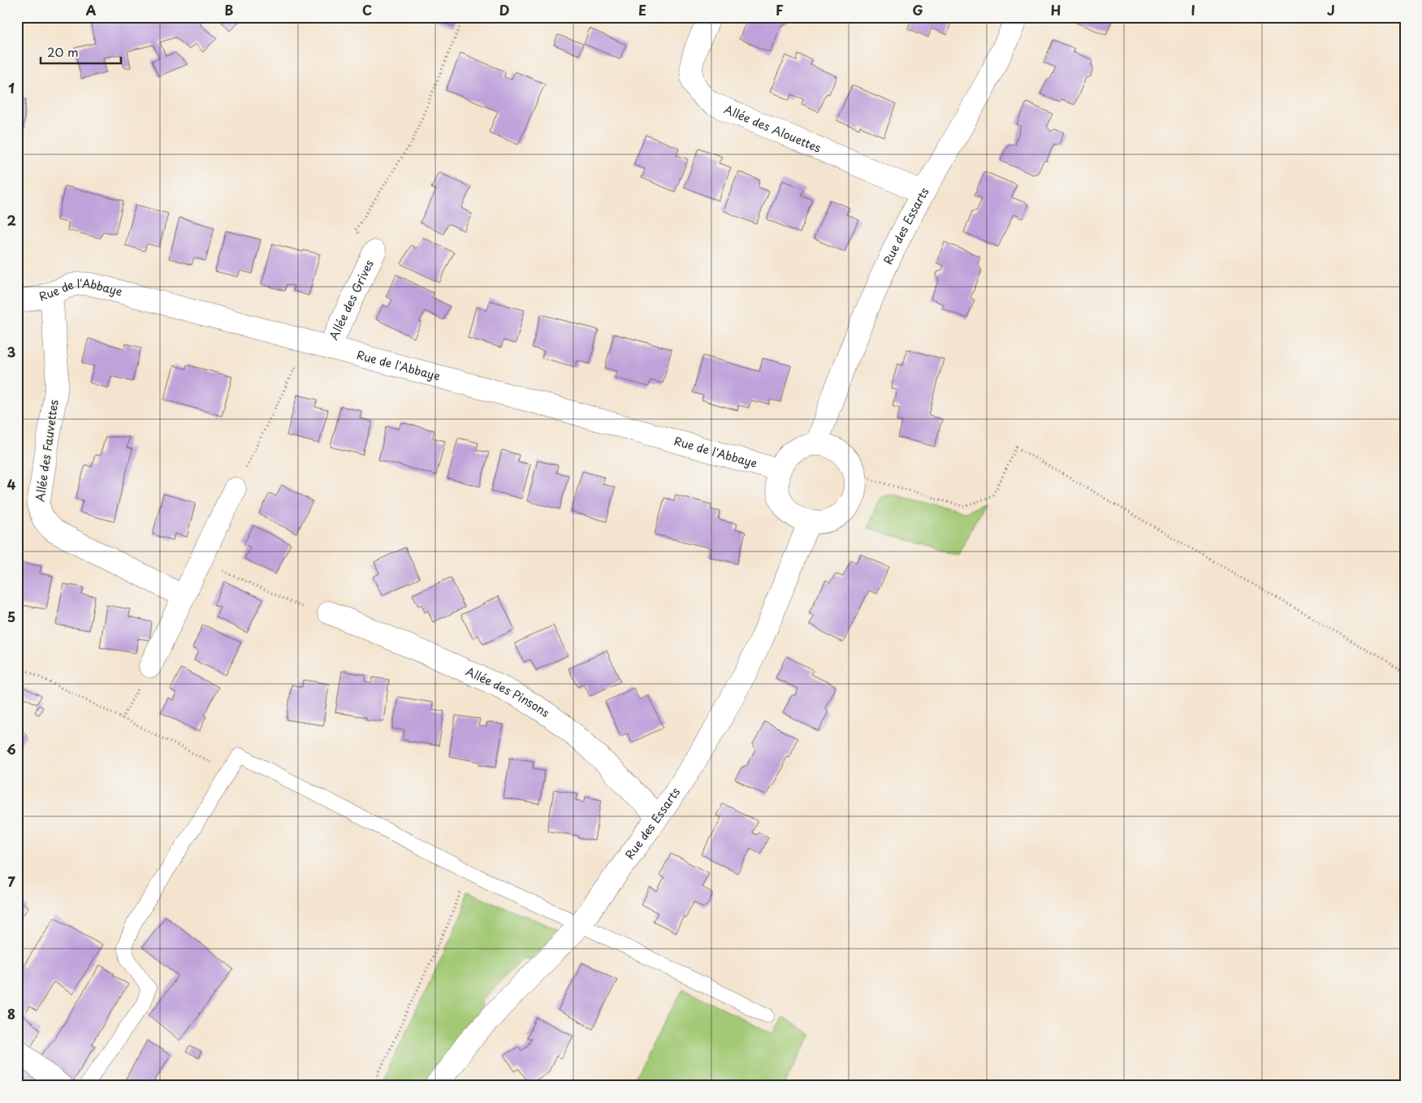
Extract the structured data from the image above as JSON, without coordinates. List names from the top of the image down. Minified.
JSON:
{"streets":{"street":["Allée des Alouettes","Rue des Essarts","Rue de l'Abbaye","Allée des Grives","Allée des Fauvettes","Allée des Pinsons"]},"crossings":[["Allée des Alouettes","Rue des Essarts"],["Rue des Essarts","Rue de l'Abbaye"],["Rue des Essarts","Allée des Pinsons"],["Rue de l'Abbaye","Allée des Grives"],["Rue de l'Abbaye","Allée des Fauvettes"]],"scale_bar":"20 m","grid":{"columns":["A","B","C","D","E","F","G","H","I","J"],"rows":["1","2","3","4","5","6","7","8"]}}
